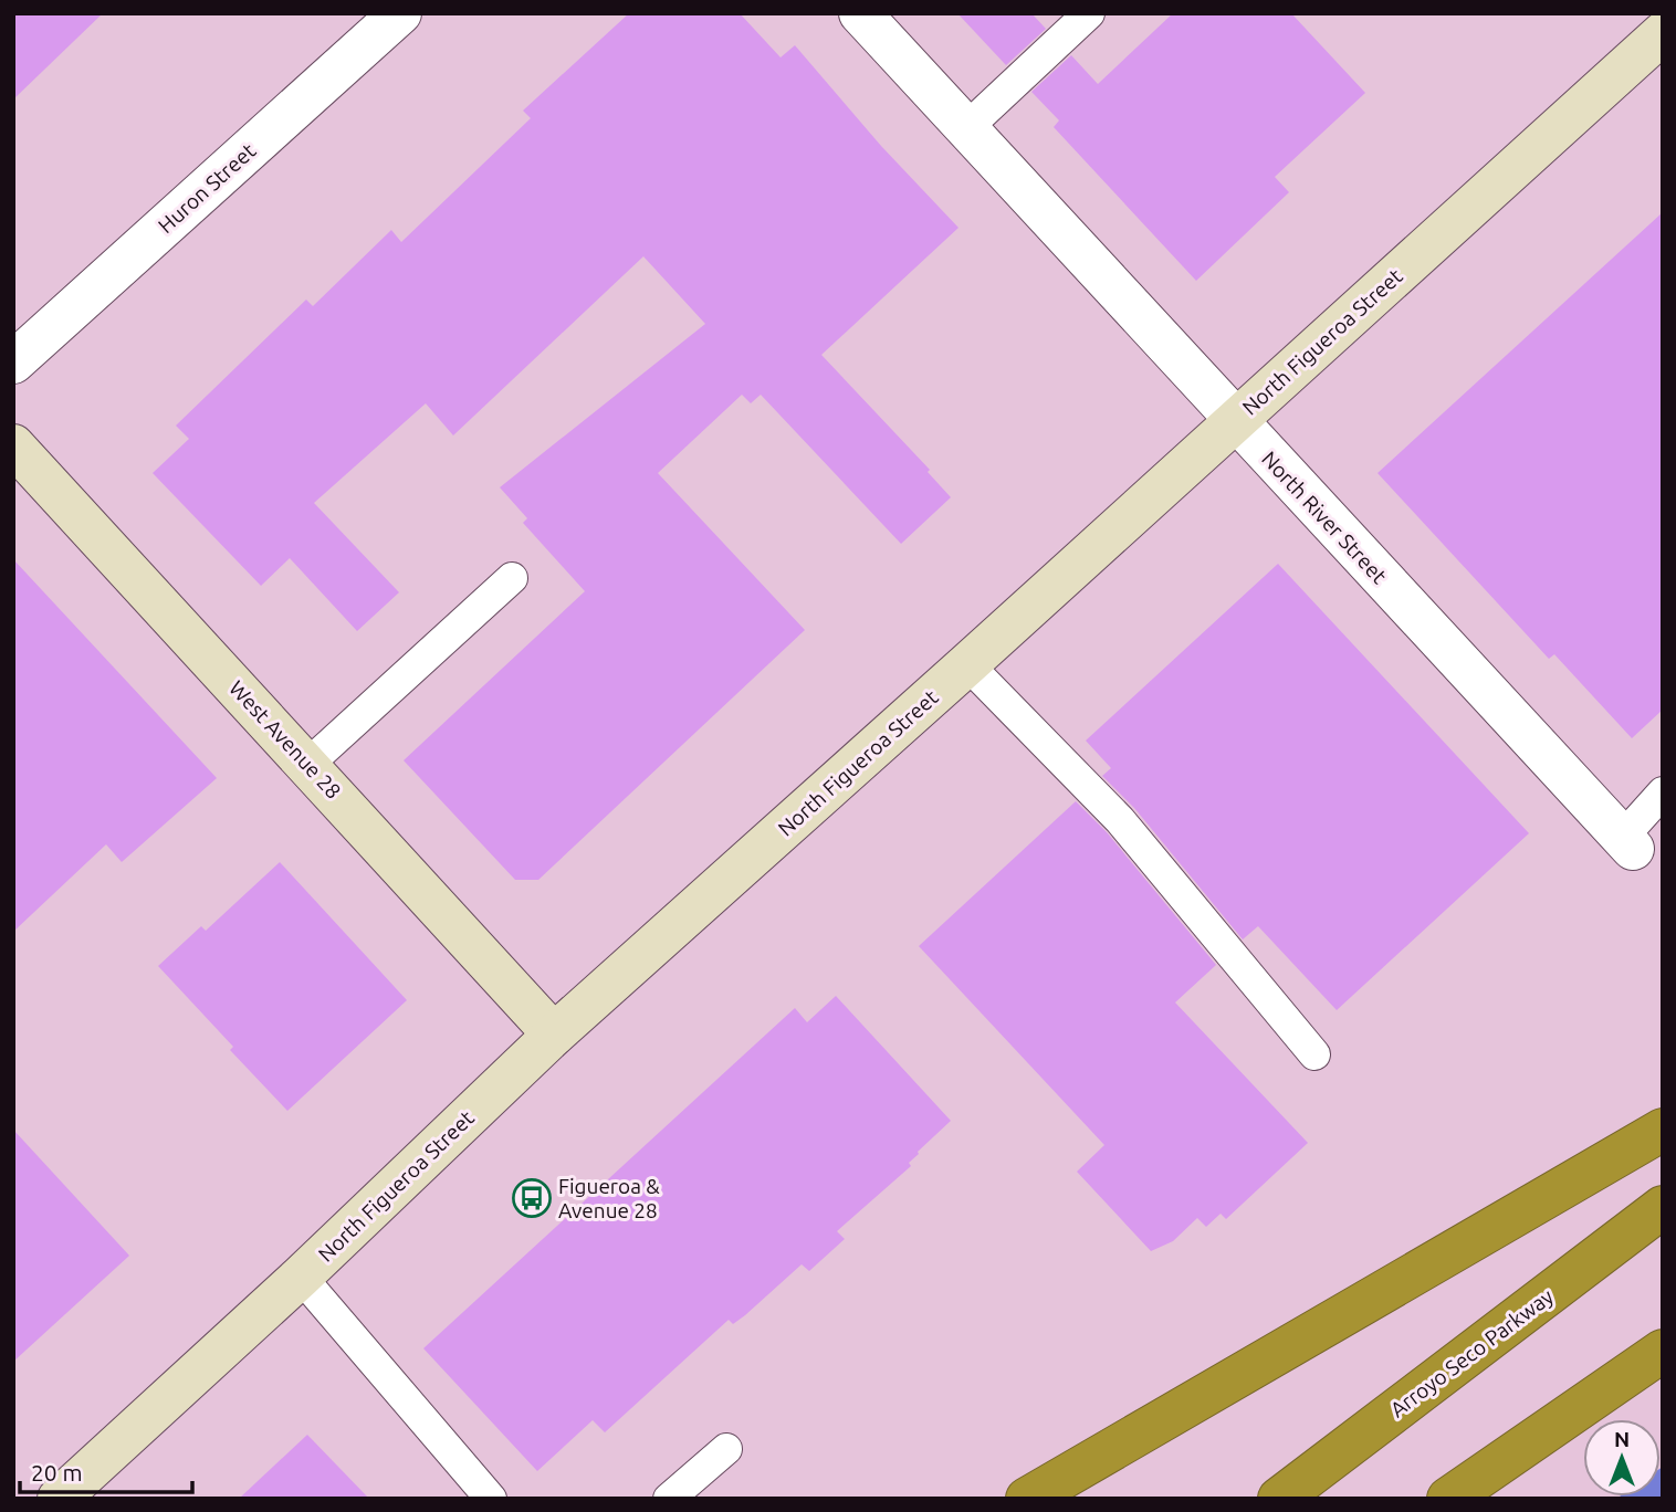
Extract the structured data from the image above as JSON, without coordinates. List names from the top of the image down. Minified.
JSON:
{"streets":{"highway":["Arroyo Seco Parkway"],"main road":["North Figueroa Street","West Avenue 28"],"street":["Huron Street","North River Street"]},"crossings":[["North Figueroa Street","North River Street"],["North Figueroa Street","West Avenue 28"]],"places":{"bus stop":["Figueroa & Avenue 28"]},"scale_bar":"20 m","north":"top"}
